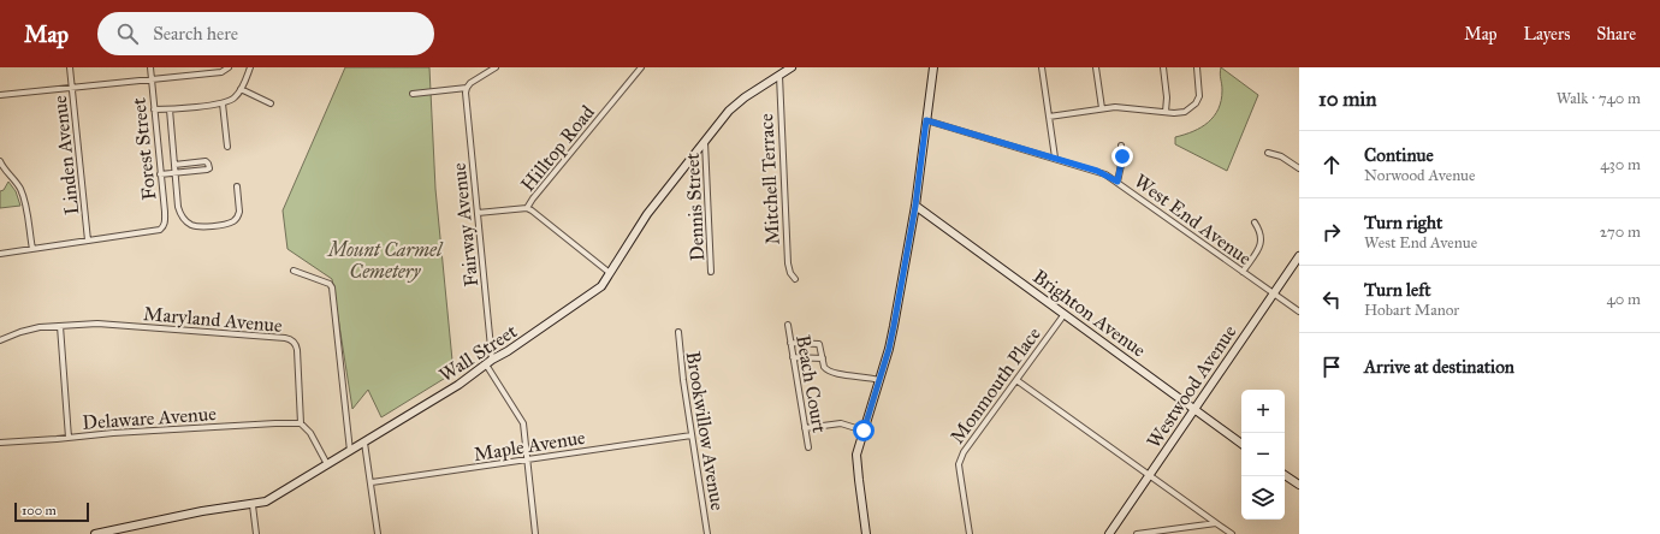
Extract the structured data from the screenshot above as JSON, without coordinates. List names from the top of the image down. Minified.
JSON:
{"streets":{"street":["Hilltop Road","Forest Street","Linden Avenue","Mitchell Terrace","Dennis Street","West End Avenue","Fairway Avenue","Brighton Avenue","Maryland Avenue","Wall Street","Beach Court","Monmouth Place","Westwood Avenue","Delaware Avenue","Brookwillow Avenue","Maple Avenue"]},"crossings":[["Hilltop Road","Fairway Avenue"],["Forest Street","Linden Avenue"],["Mitchell Terrace","Wall Street"],["Dennis Street","Wall Street"],["West End Avenue","Westwood Avenue"],["Fairway Avenue","Wall Street"],["Brighton Avenue","Monmouth Place"],["Brighton Avenue","Westwood Avenue"],["Maryland Avenue","Delaware Avenue"],["Brookwillow Avenue","Maple Avenue"]],"parks":["Mount Carmel Cemetery"],"scale_bar":"100 m","page":{"header":"Map","search":"Search here","nav":["Map","Layers","Share"],"heading":["10 min","Walk · 740 m"],"list":[["Continue","Norwood Avenue","430 m"],["Turn right","West End Avenue","270 m"],["Turn left","Hobart Manor","40 m"],"Arrive at destination"],"map_buttons":["+","−"],"scale":"100 m"}}
